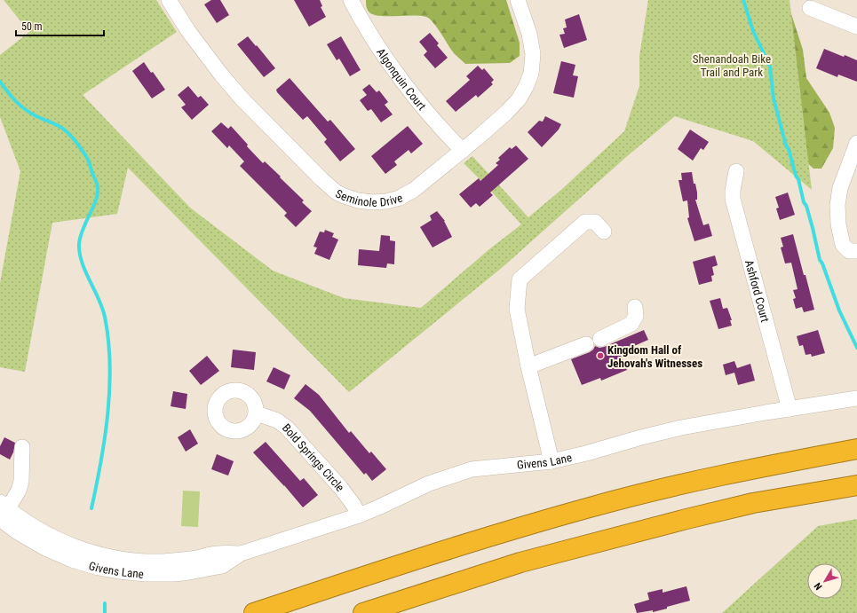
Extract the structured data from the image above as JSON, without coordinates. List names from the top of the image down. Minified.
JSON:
{"streets":{"street":["Algonquin Court","Seminole Drive","Ashford Court","Bold Springs Circle","Givens Lane"]},"crossings":[["Algonquin Court","Seminole Drive"],["Ashford Court","Givens Lane"],["Bold Springs Circle","Givens Lane"]],"parks":["Shenandoah Bike Trail and Park"],"places":["Kingdom Hall of Jehovah's Witnesses"],"scale_bar":"50 m","north":"bottom left"}
